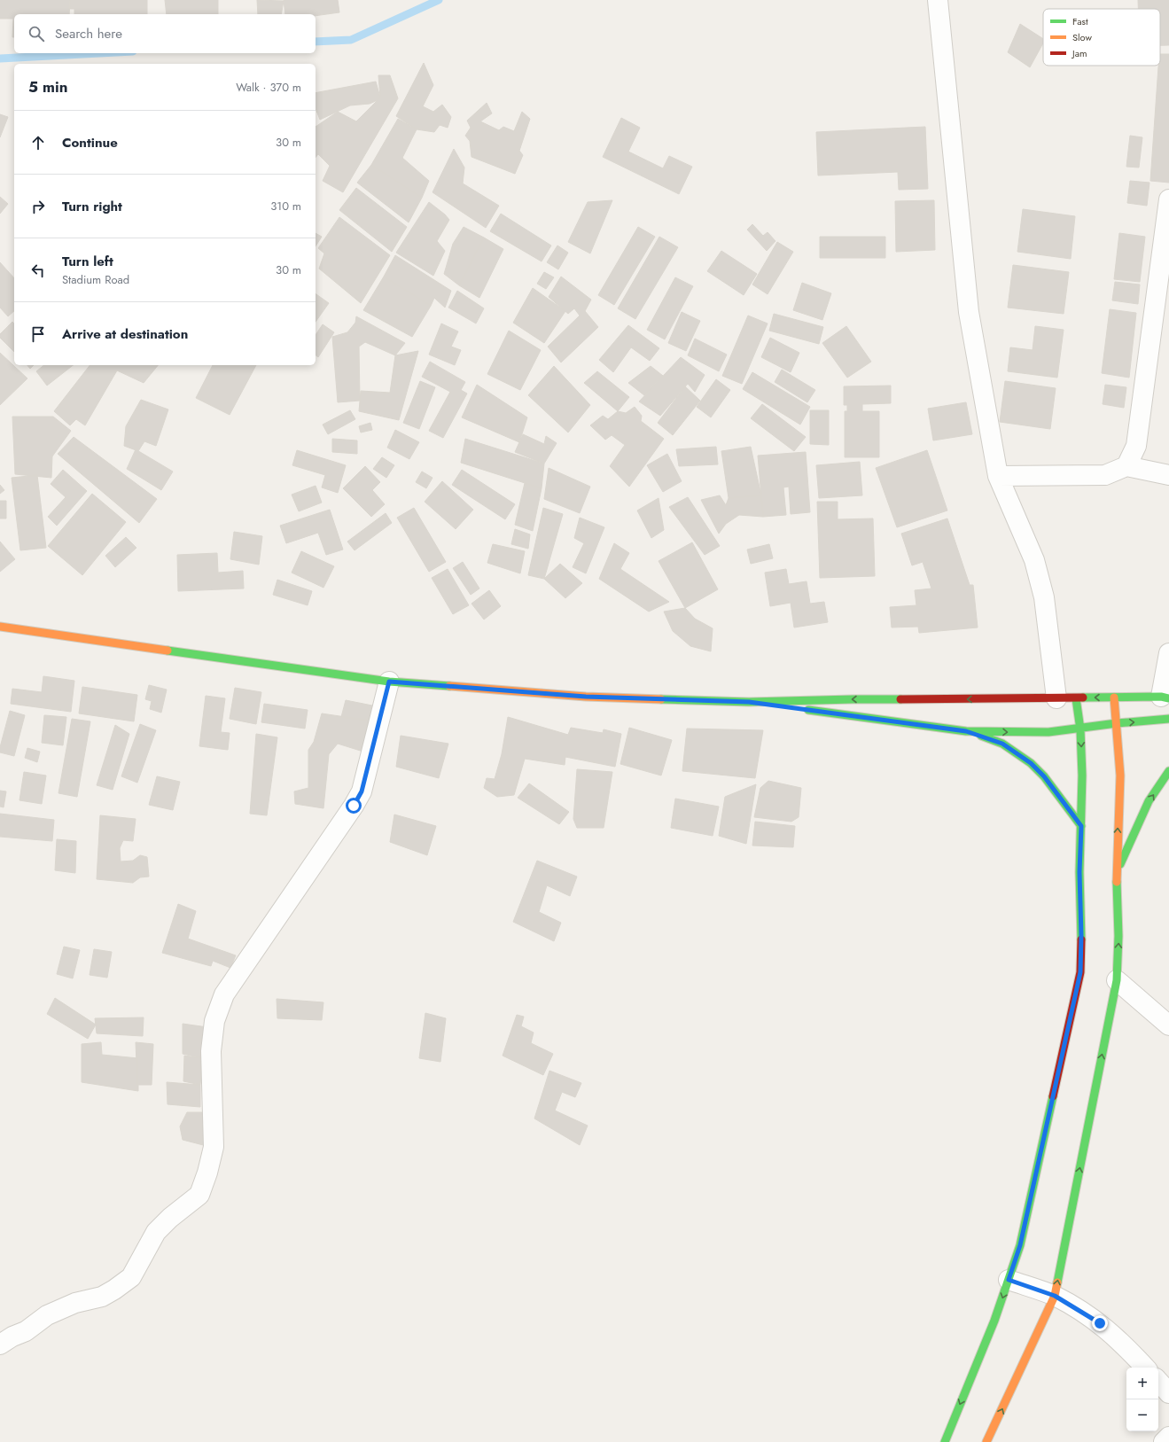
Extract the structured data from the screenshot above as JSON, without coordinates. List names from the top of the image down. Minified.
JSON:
{"legend":["Fast","Slow","Jam"],"page":{"search":"Search here","heading":["5 min","Walk · 370 m"],"list":[["Continue","30 m"],["Turn right","310 m"],["Turn left","Stadium Road","30 m"],"Arrive at destination"],"map_buttons":["+","−"]}}
